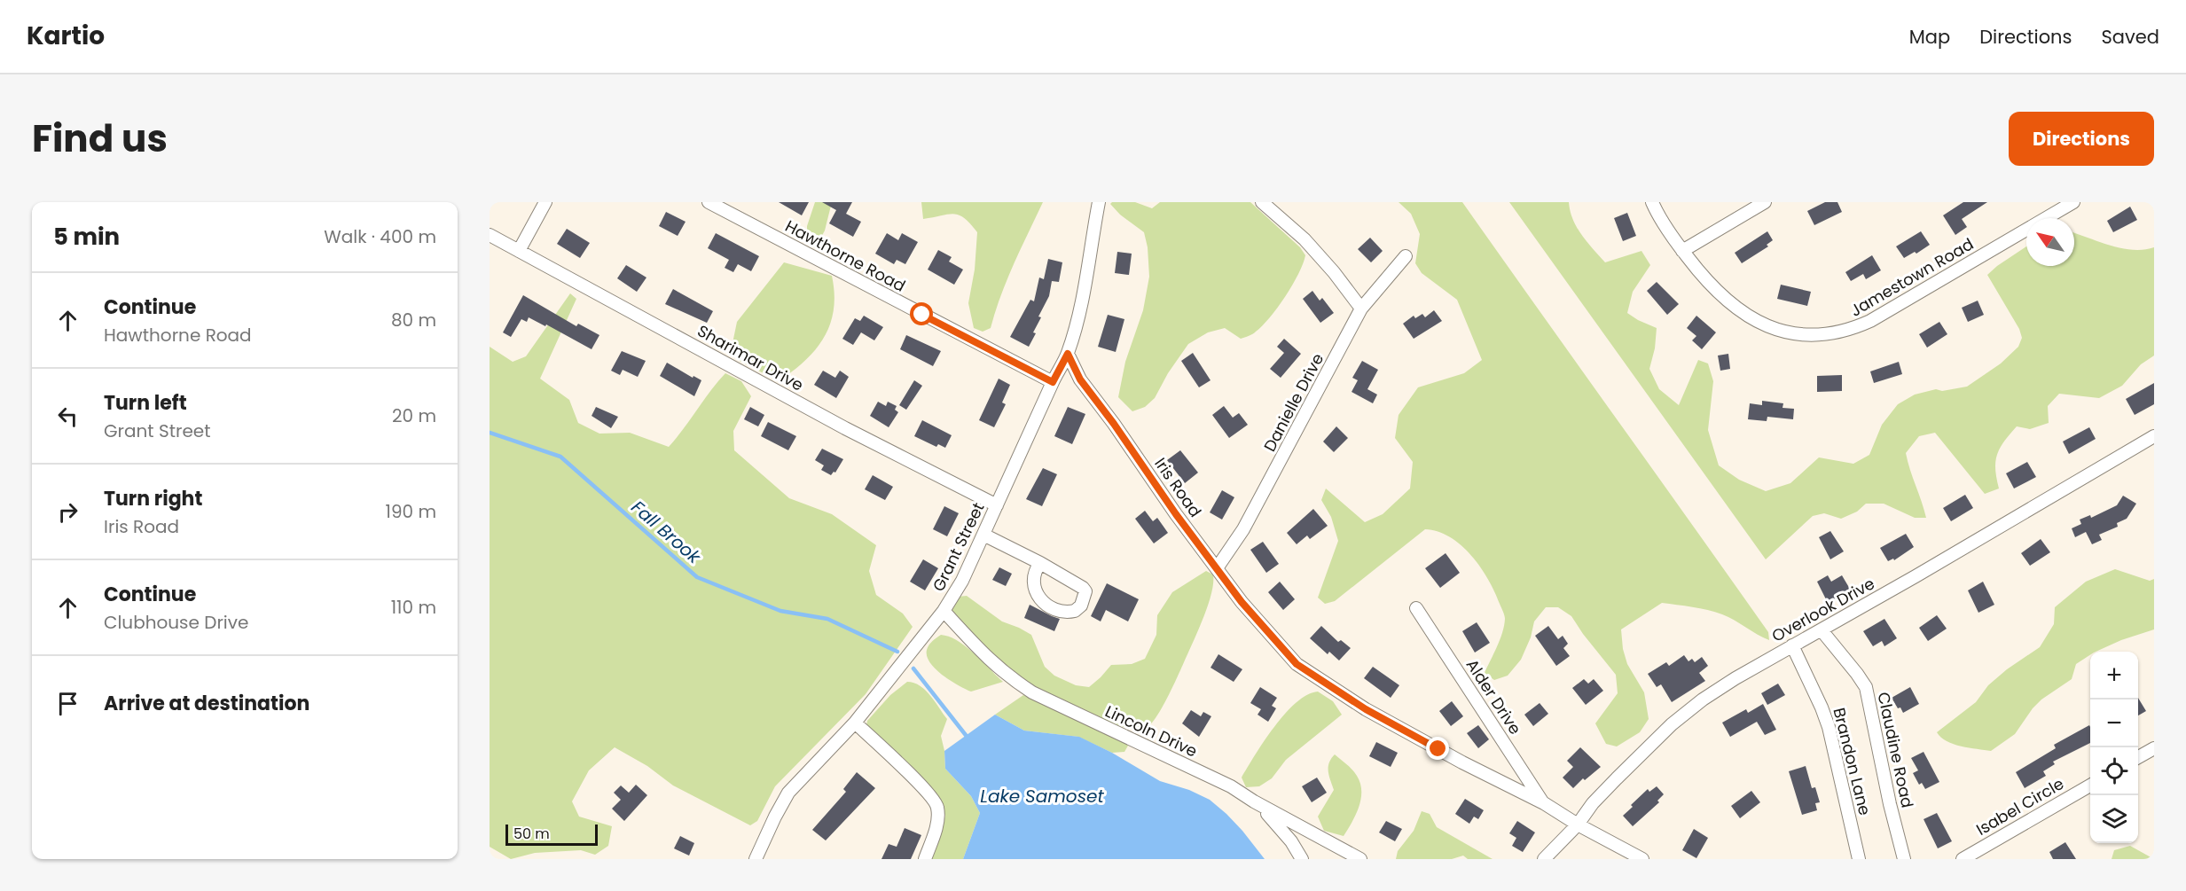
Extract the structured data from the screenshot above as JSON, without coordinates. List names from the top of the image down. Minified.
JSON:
{"streets":{"street":["Hawthorne Road","Jamestown Road","Sharimar Drive","Danielle Drive","Iris Road","Grant Street","Overlook Drive","Alder Drive","Lincoln Drive","Claudine Road","Brandon Lane","Isabel Circle"]},"crossings":[["Hawthorne Road","Grant Street"],["Sharimar Drive","Grant Street"],["Danielle Drive","Iris Road"],["Iris Road","Grant Street"],["Iris Road","Overlook Drive"],["Iris Road","Alder Drive"],["Grant Street","Lincoln Drive"],["Overlook Drive","Claudine Road"],["Overlook Drive","Brandon Lane"]],"water":["Fall Brook","Lake Samoset"],"scale_bar":"50 m","north":"top left","page":{"header":"Kartio","nav":["Map","Directions","Saved"],"title":"Find us","buttons":"Directions","heading":["5 min","Walk · 400 m"],"list":[["Continue","Hawthorne Road","80 m"],["Turn left","Grant Street","20 m"],["Turn right","Iris Road","190 m"],["Continue","Clubhouse Drive","110 m"],"Arrive at destination"],"map_buttons":["+","−"],"scale":"50 m"}}
